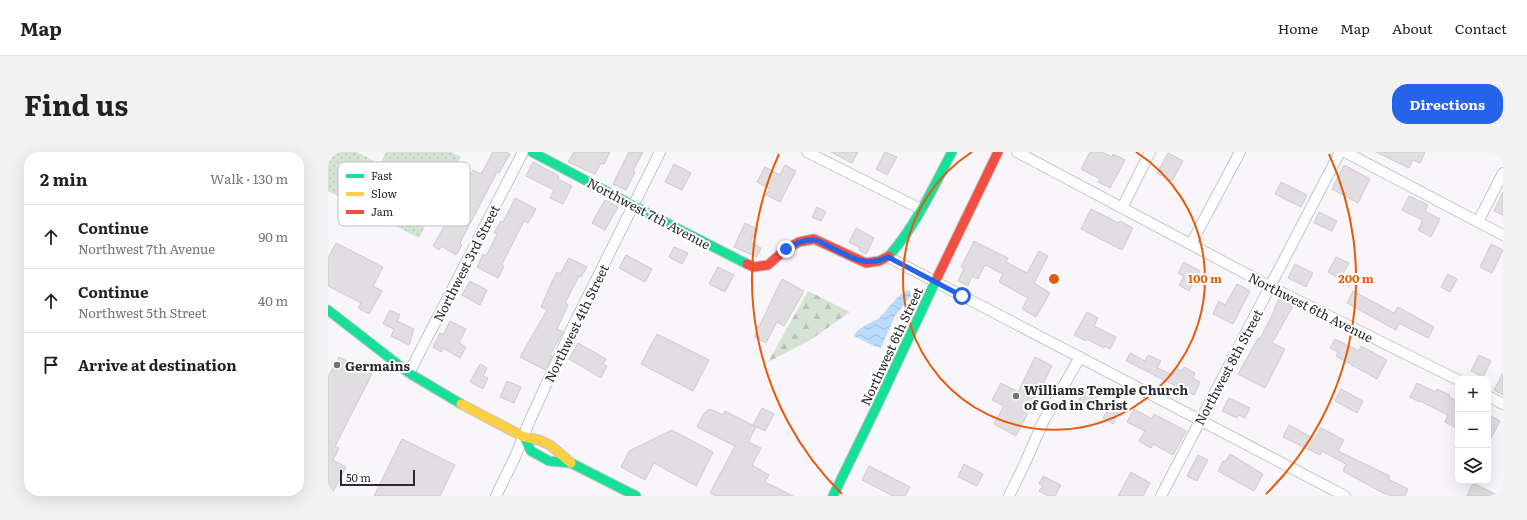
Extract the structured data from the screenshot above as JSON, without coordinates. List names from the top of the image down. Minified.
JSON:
{"streets":{"street":["Northwest 7th Avenue","Northwest 3rd Street","Northwest 6th Avenue","Northwest 4th Street","Northwest 6th Street","Northwest 8th Street"]},"crossings":[["Northwest 7th Avenue","Northwest 4th Street"],["Northwest 6th Avenue","Northwest 8th Street"]],"places":["Germains","Williams Temple Church of God in Christ"],"legend":["Fast","Slow","Jam"],"scale_bar":"50 m","page":{"header":"Map","nav":["Home","Map","About","Contact"],"title":"Find us","buttons":"Directions","heading":["2 min","Walk · 130 m"],"list":[["Continue","Northwest 7th Avenue","90 m"],["Continue","Northwest 5th Street","40 m"],"Arrive at destination"],"map_buttons":["+","−"],"scale":"50 m"},"rings":["100 m","200 m"]}
